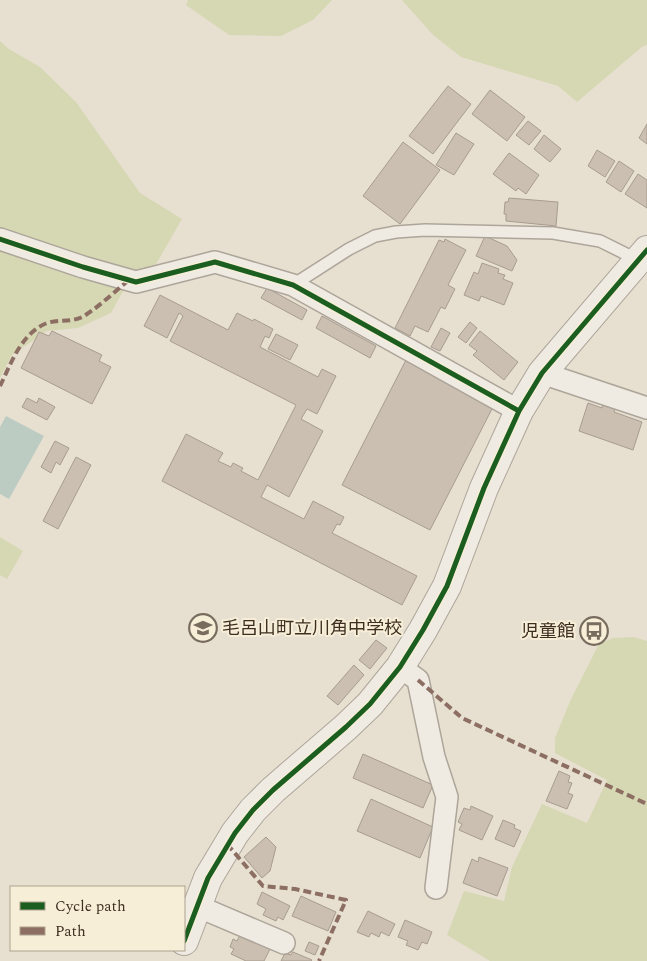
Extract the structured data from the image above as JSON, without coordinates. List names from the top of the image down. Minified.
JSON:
{"places":{"school or university":["毛呂山町立川角中学校"],"bus stop":["児童館"]},"legend":["Cycle path","Path"]}
